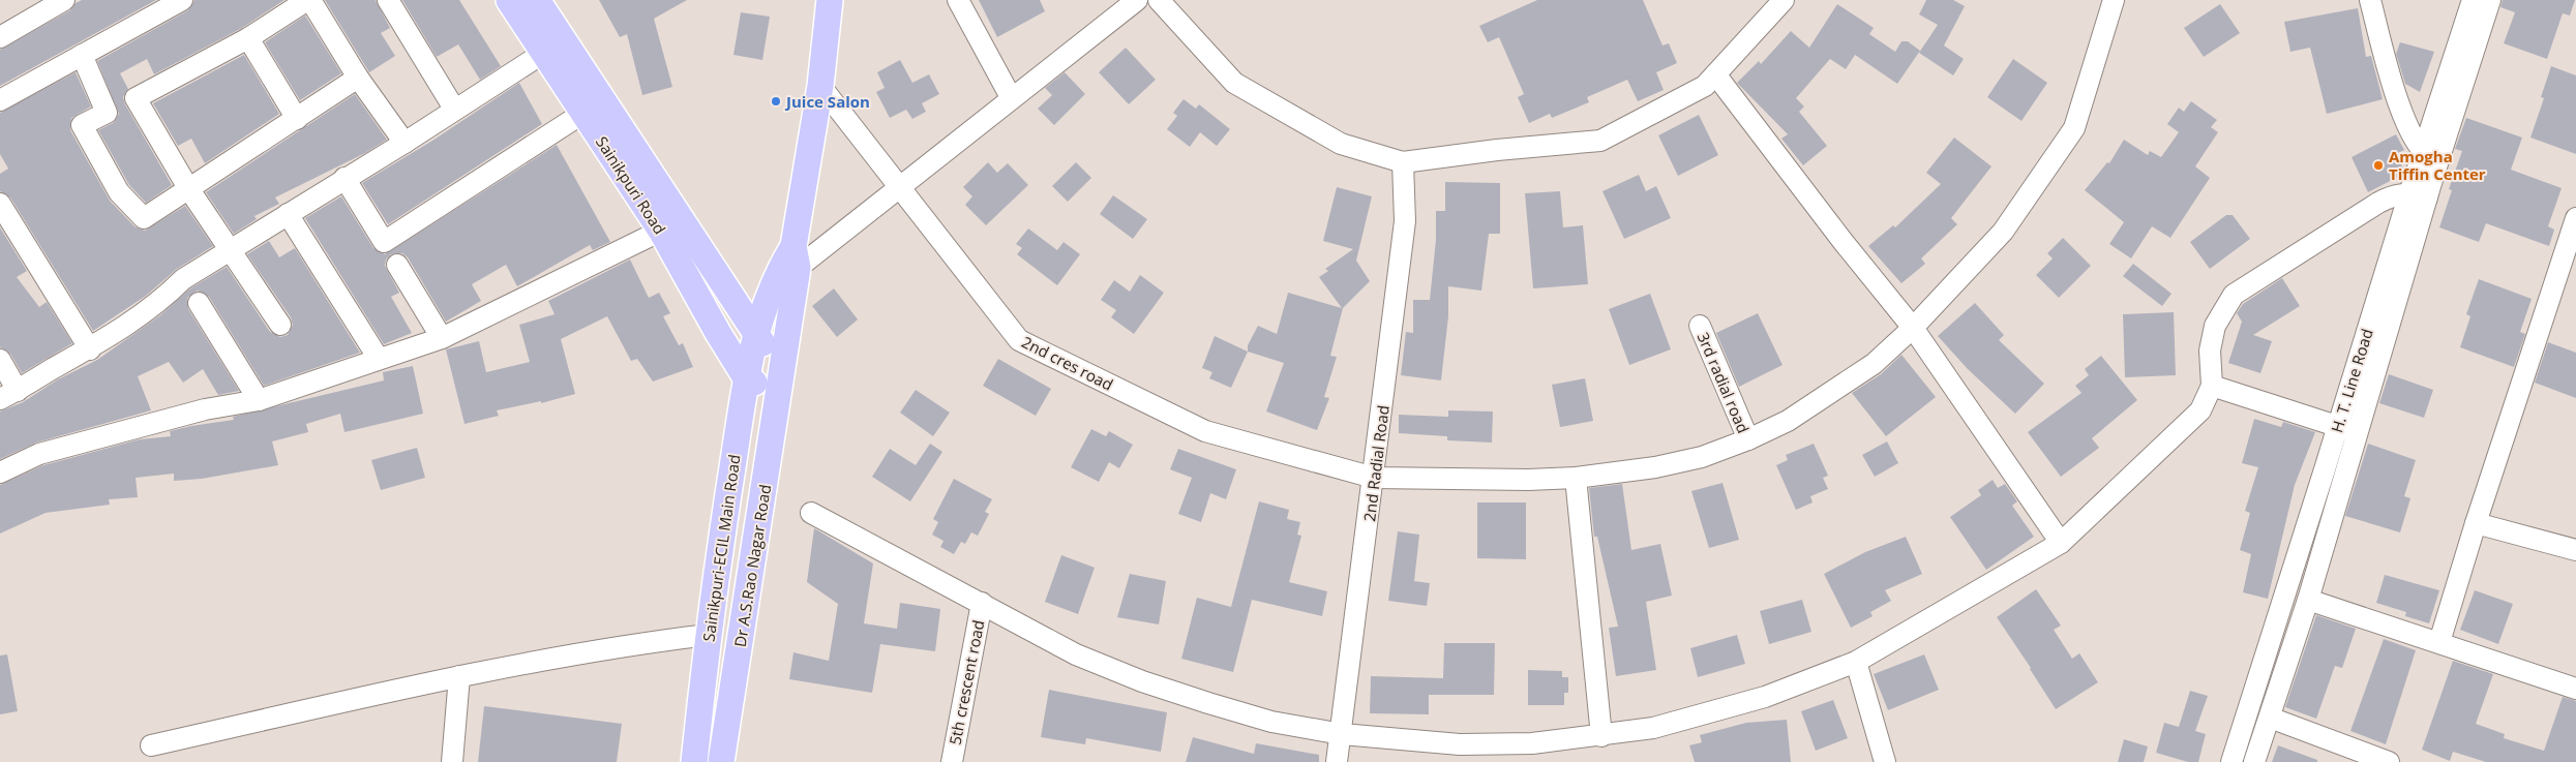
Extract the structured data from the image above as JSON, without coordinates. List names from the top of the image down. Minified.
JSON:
{"streets":{"main road":["Sainikpuri Road","Sainikpuri-ECIL Main Road","Dr A.S.Rao Nagar Road"],"street":["2nd cres road","H. T. Line Road","3rd radial road","2nd Radial Road","5th crescent road"]},"crossings":[["Sainikpuri Road","Sainikpuri-ECIL Main Road"],["Sainikpuri Road","Dr A.S.Rao Nagar Road"],["2nd cres road","3rd radial road"],["2nd cres road","2nd Radial Road"]],"places":["Juice Salon","Amogha Tiffin Center"]}
